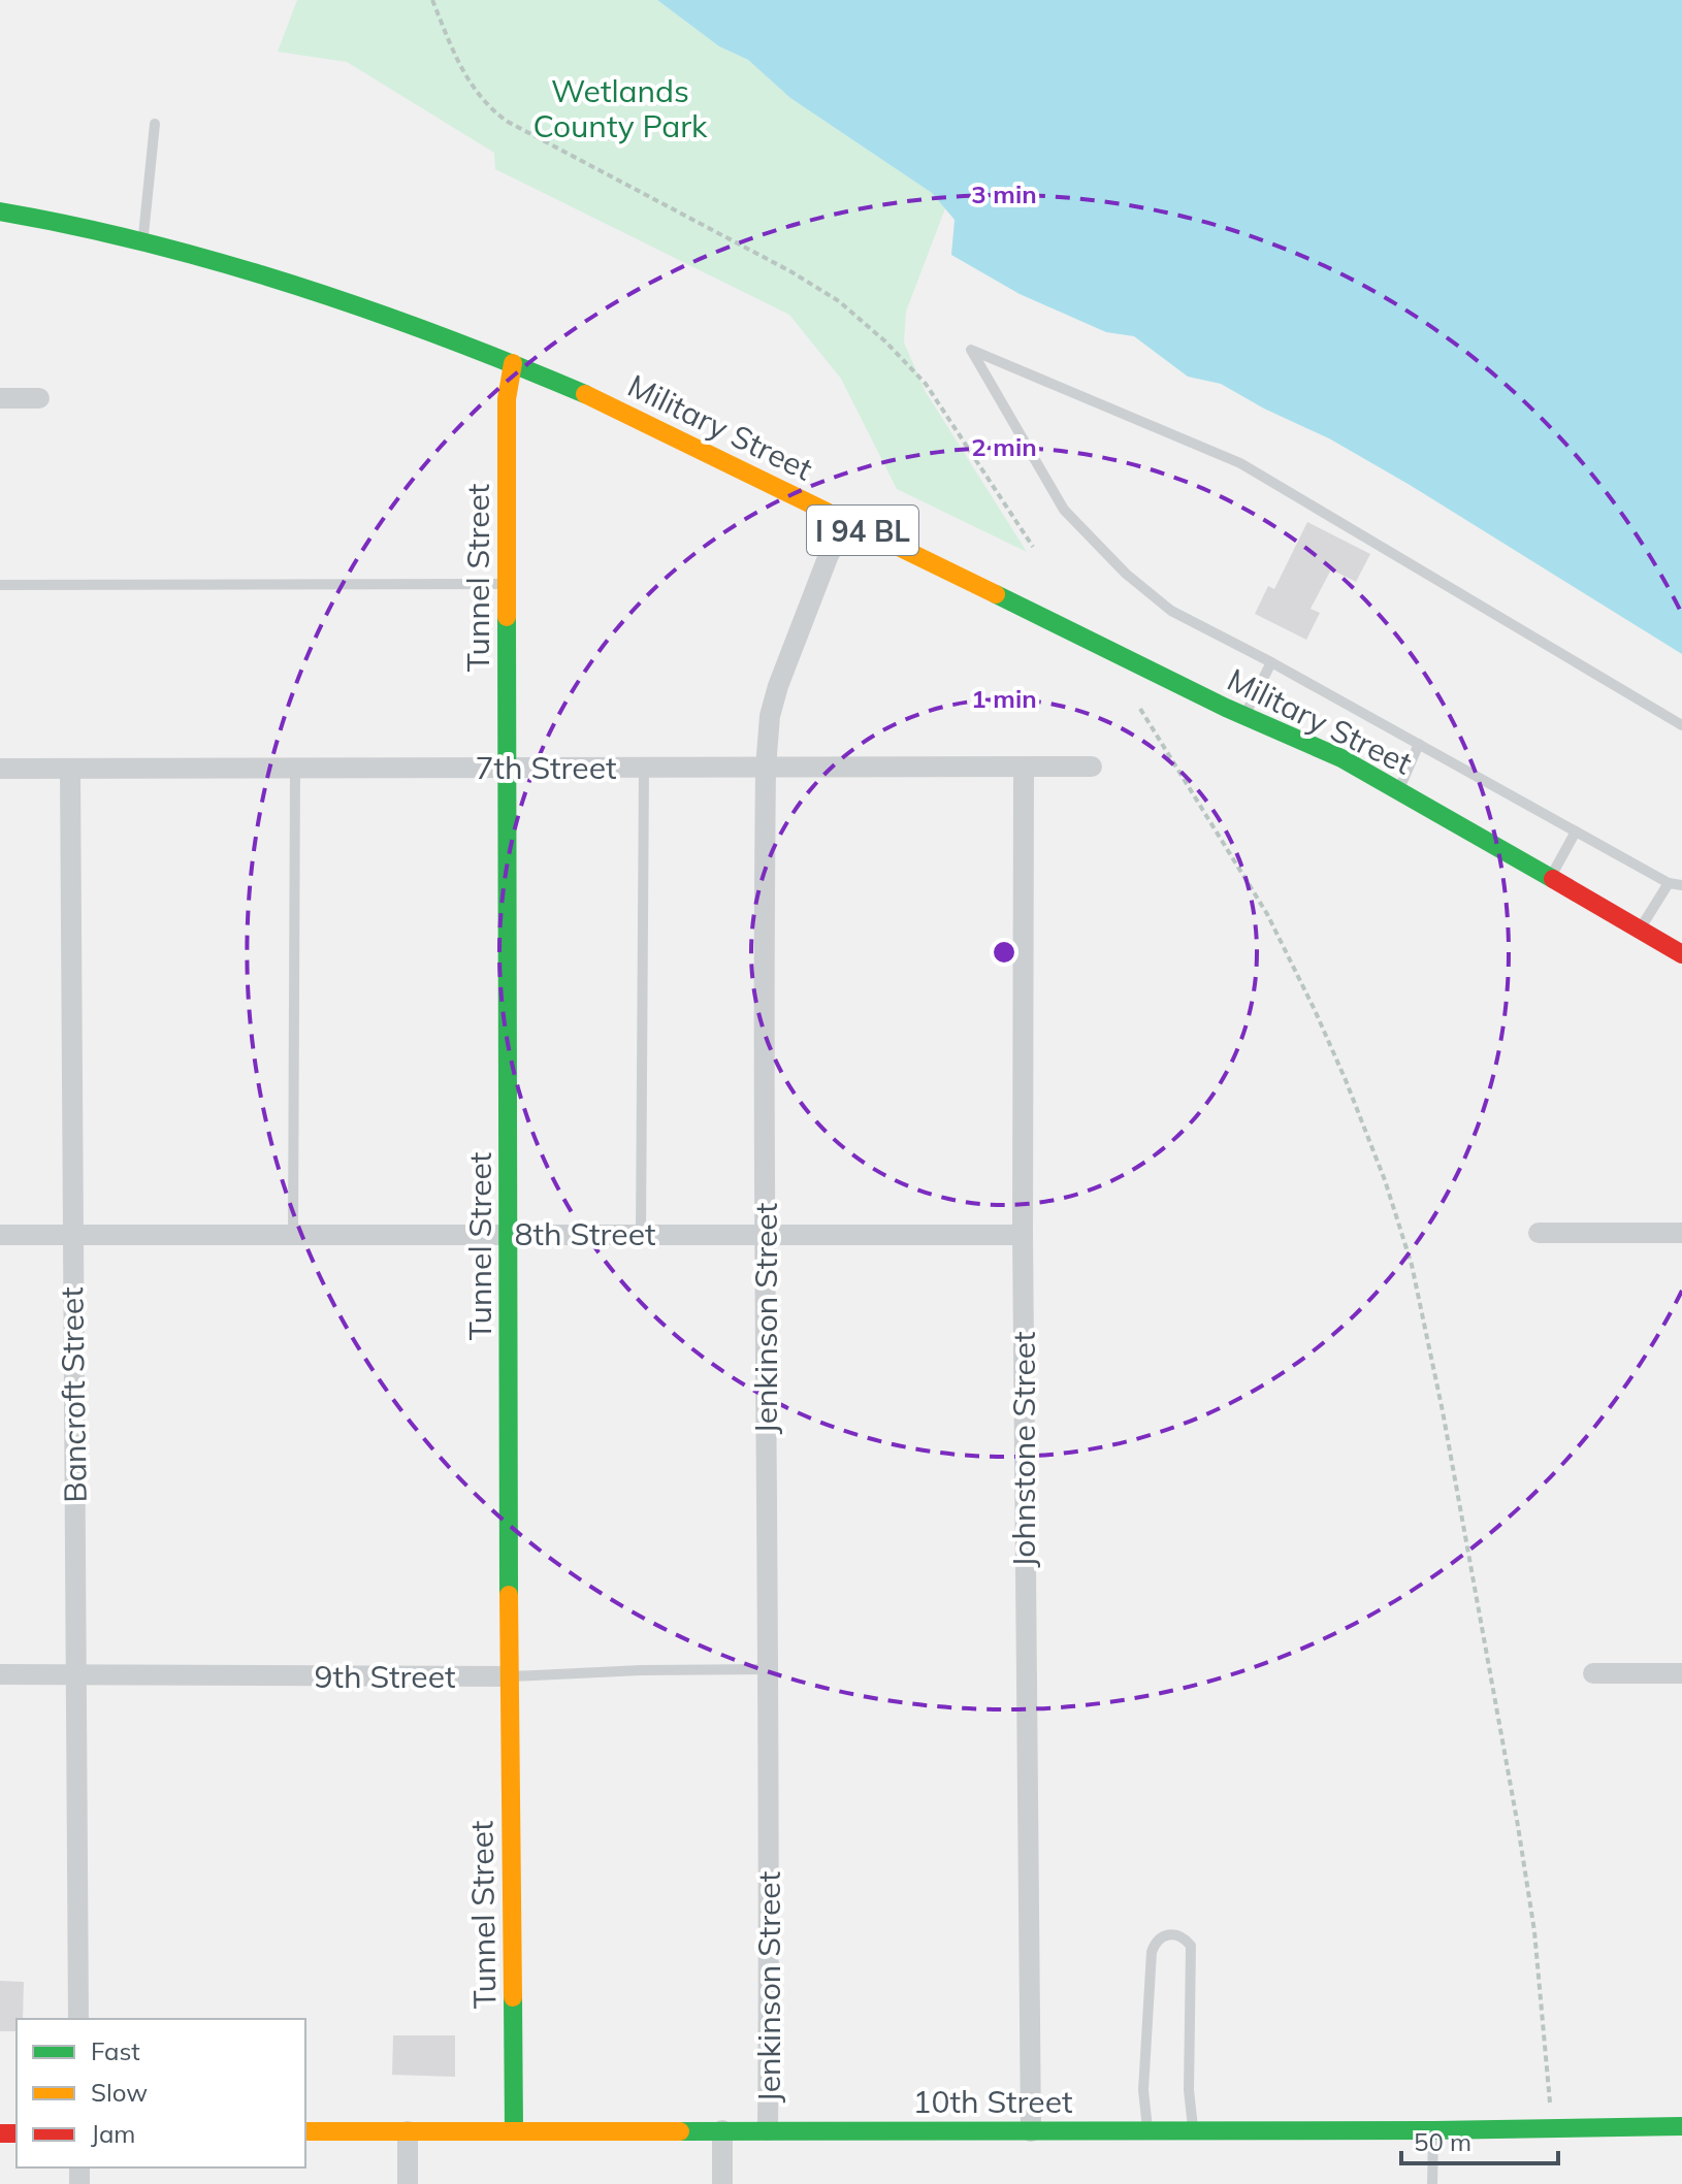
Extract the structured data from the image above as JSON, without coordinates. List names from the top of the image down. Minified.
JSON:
{"streets":{"street":["Military Street","I 94 BL","Tunnel Street","7th Street","8th Street","Jenkinson Street","Bancroft Street","Johnstone Street","9th Street","10th Street"]},"crossings":[["Military Street","Tunnel Street"],["Military Street","Jenkinson Street"],["Tunnel Street","7th Street"],["Tunnel Street","8th Street"],["Tunnel Street","9th Street"],["Tunnel Street","10th Street"],["7th Street","Jenkinson Street"],["7th Street","Bancroft Street"],["7th Street","Johnstone Street"],["8th Street","Jenkinson Street"],["8th Street","Bancroft Street"],["8th Street","Johnstone Street"],["Jenkinson Street","9th Street"],["Jenkinson Street","10th Street"],["Bancroft Street","9th Street"],["Johnstone Street","10th Street"]],"parks":["Wetlands County Park"],"legend":["Fast","Slow","Jam"],"scale_bar":"50 m","rings":["3 min","2 min","1 min"]}
